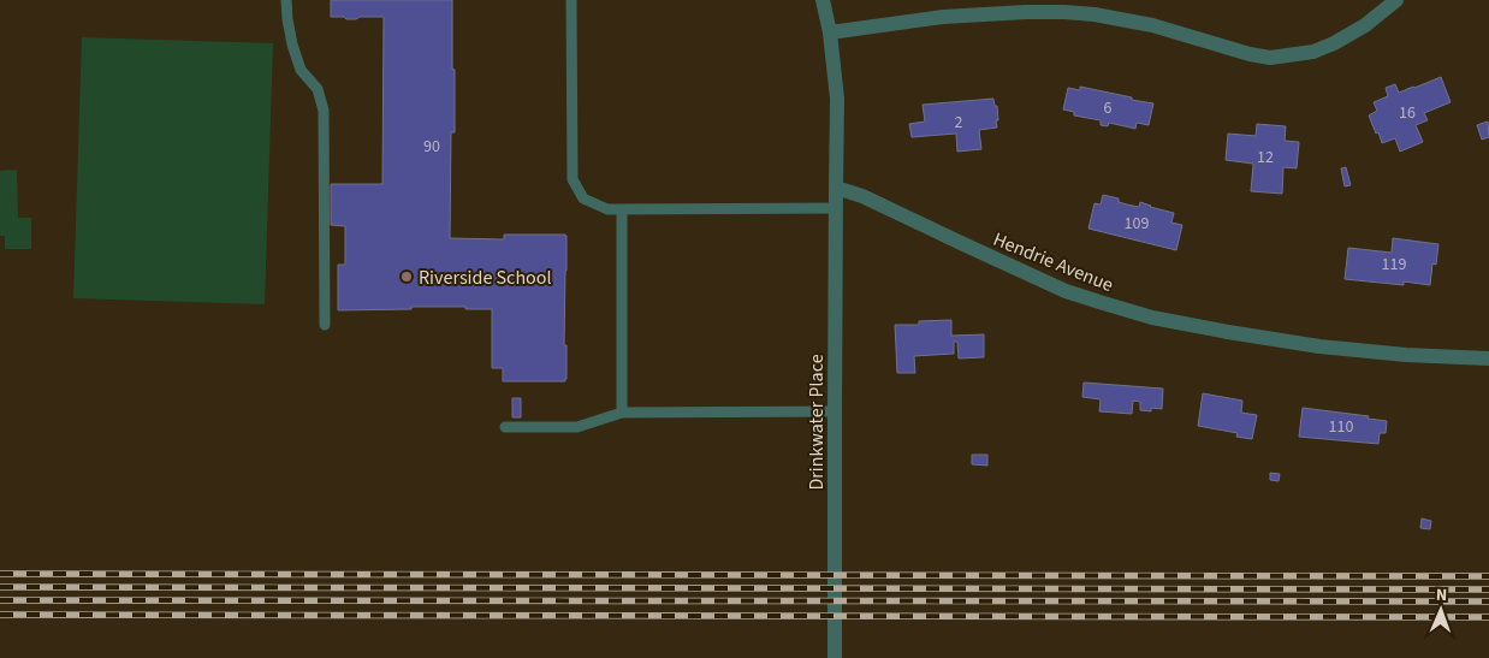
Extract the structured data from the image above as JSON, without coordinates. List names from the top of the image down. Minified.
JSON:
{"streets":{"street":["Hendrie Avenue","Drinkwater Place"]},"crossings":[["Hendrie Avenue","Drinkwater Place"]],"places":["Riverside School"],"house_numbers":["6","16","2","90","12","109","119","110"],"north":"top"}
